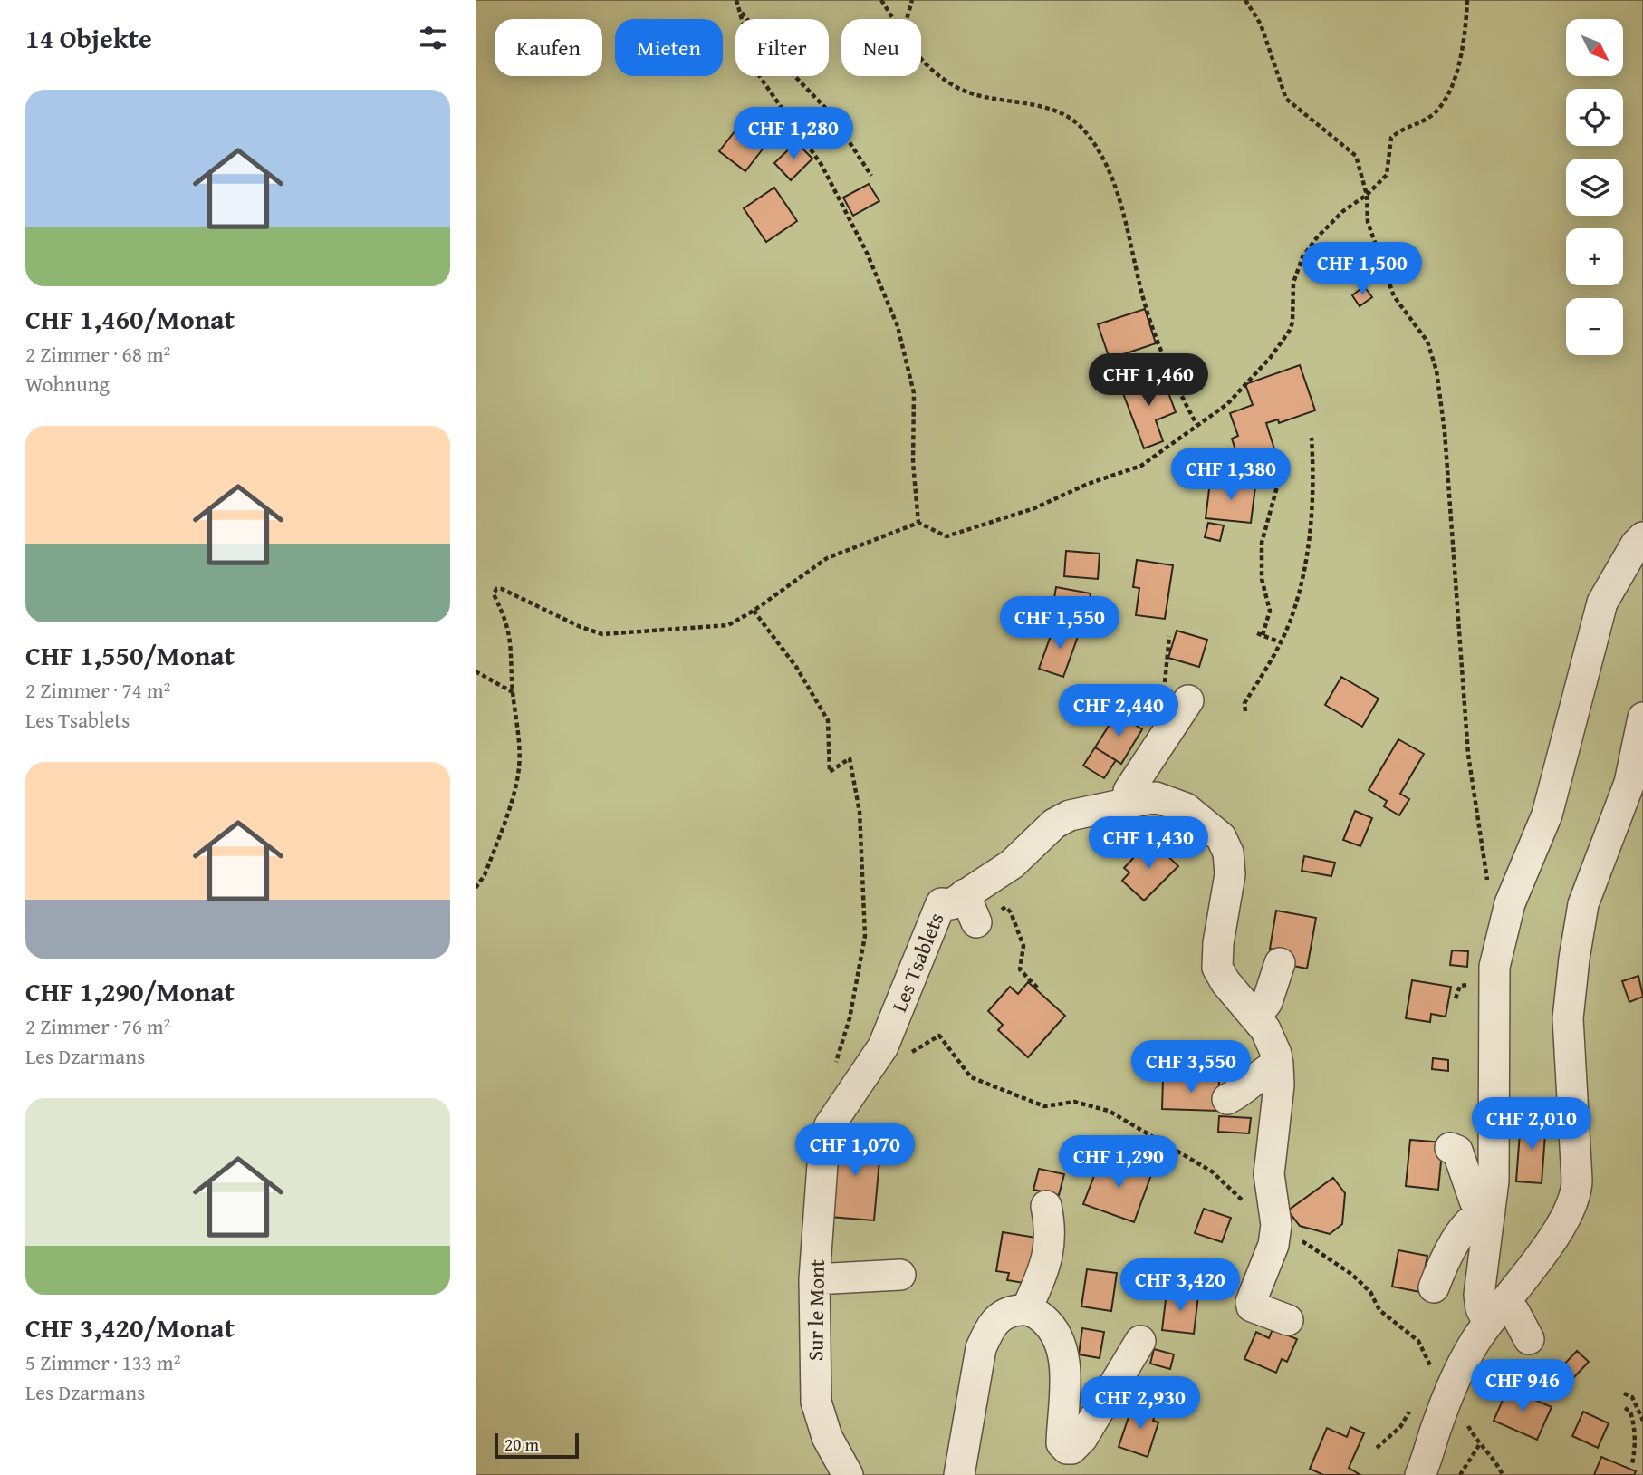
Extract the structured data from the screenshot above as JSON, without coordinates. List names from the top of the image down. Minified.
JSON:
{"streets":{"street":["Les Tsablets","Sur le Mont"]},"crossings":[["Les Tsablets","Sur le Mont"]],"scale_bar":"20 m","north":"bottom right","page":{"heading":"14 Objekte","map_buttons":["+","−"],"chip":["Kaufen","Mieten","Filter","Neu"],"list":[{"name":"CHF 1,460/Monat","note":"2 Zimmer · 68 m² · Wohnung"},{"name":"CHF 1,550/Monat","note":"2 Zimmer · 74 m² · Les Tsablets"},{"name":"CHF 1,290/Monat","note":"2 Zimmer · 76 m² · Les Dzarmans"},{"name":"CHF 3,420/Monat","note":"5 Zimmer · 133 m² · Les Dzarmans"}],"price":["CHF 1,280","CHF 1,500","CHF 1,460","CHF 1,380","CHF 1,550","CHF 2,440","CHF 1,430","CHF 3,550","CHF 2,010","CHF 1,070","CHF 1,290","CHF 3,420","CHF 946","CHF 2,930"],"scale":"20 m"}}
